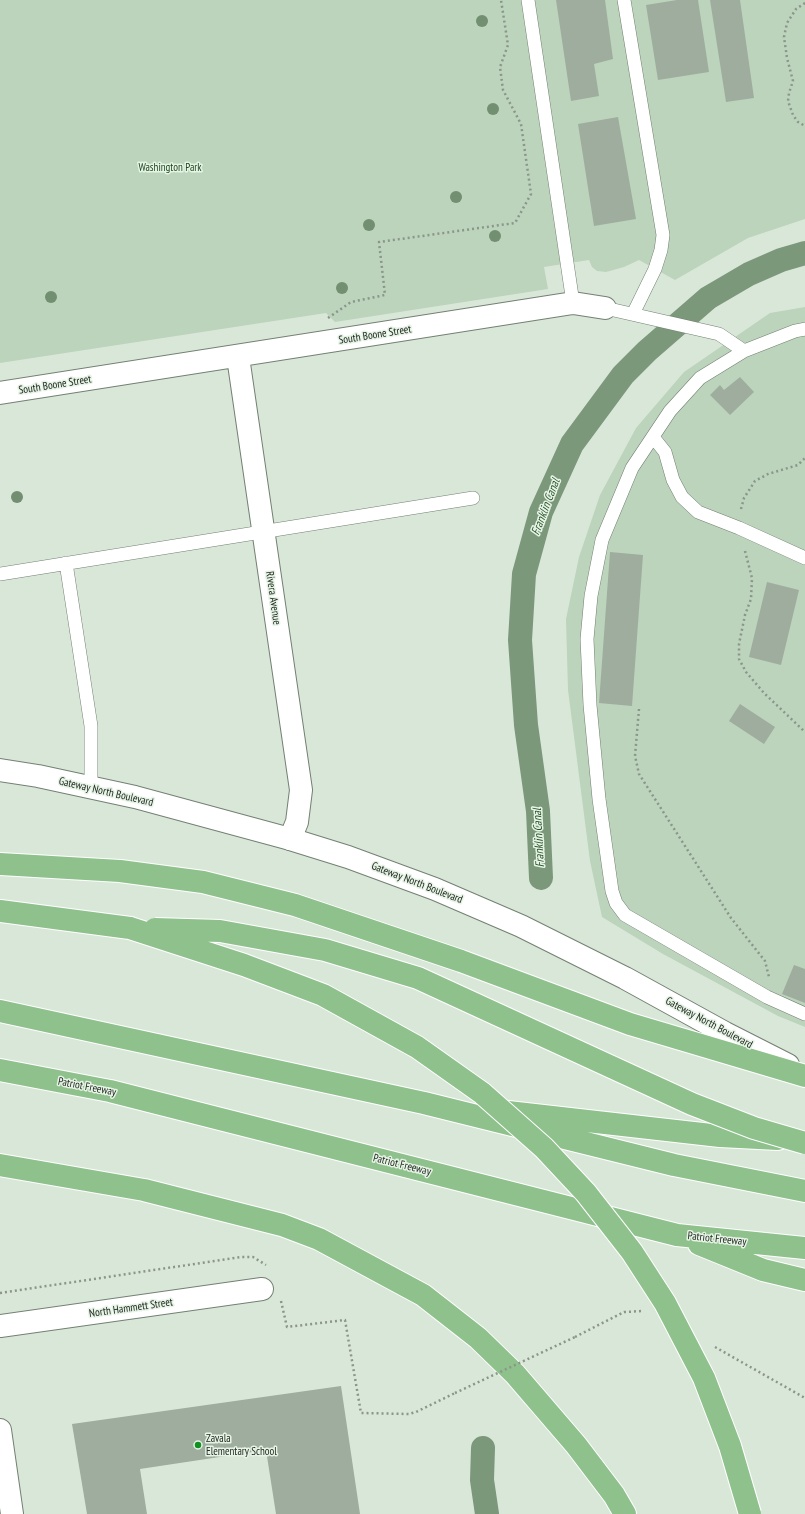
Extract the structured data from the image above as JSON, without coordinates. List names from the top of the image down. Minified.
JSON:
{"streets":{"highway":["Patriot Freeway"],"street":["South Boone Street","Rivera Avenue","Gateway North Boulevard","North Hammett Street"]},"crossings":[["South Boone Street","Rivera Avenue"],["Rivera Avenue","Gateway North Boulevard"]],"water":["Franklin Canal"],"parks":["Washington Park"],"places":["Zavala Elementary School"]}
